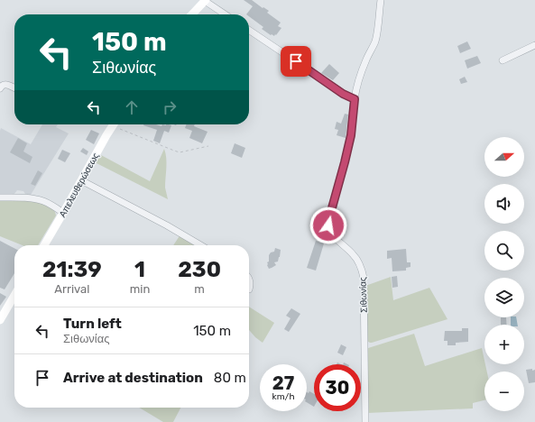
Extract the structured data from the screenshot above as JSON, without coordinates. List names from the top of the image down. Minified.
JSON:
{"streets":{"street":["Απελευθερώσεως","Σιθωνίας"]},"north":"right","page":{"turn":["150 m","Σιθωνίας"],"map_buttons":["+","−"],"eta":["21:39","Arrival","1","min","230","m"],"list":[{"name":"Turn left","note":"Σιθωνίας","value":"150 m"},{"name":"Arrive at destination","value":"80 m"}],"speed":"27 km/h","limit":"30"}}
